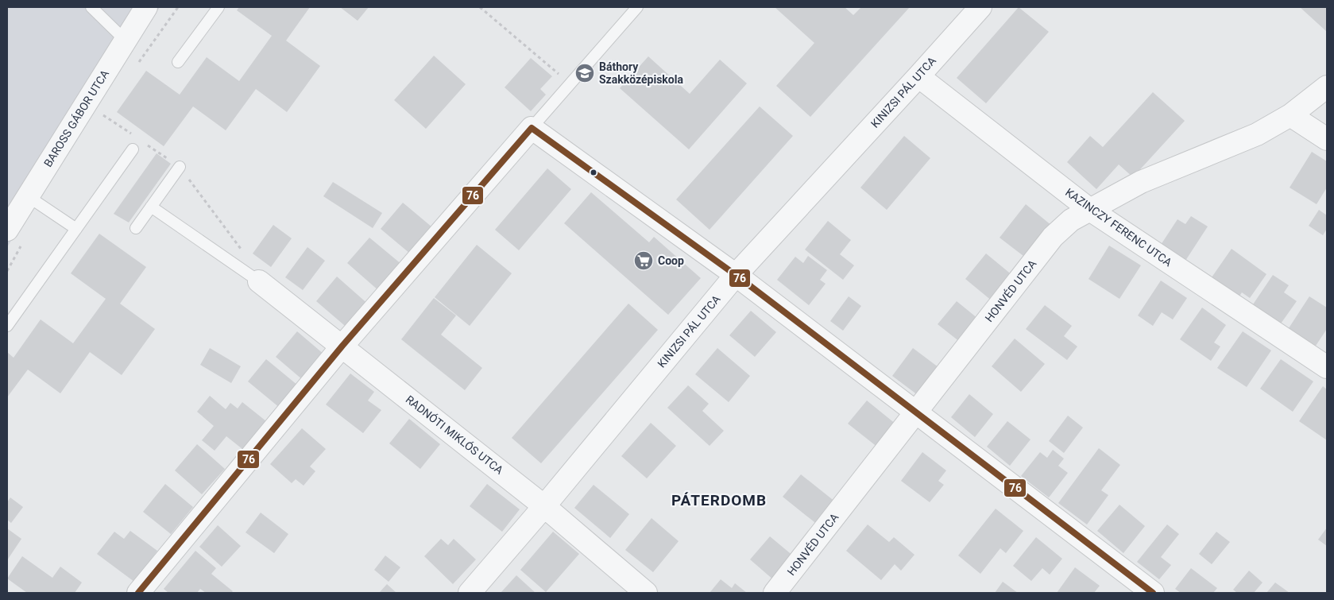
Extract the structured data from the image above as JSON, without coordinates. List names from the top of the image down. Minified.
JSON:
{"streets":{"street":["KINIZSI PÁL UTCA","BAROSS GÁBOR UTCA","KAZINCZY FERENC UTCA","HONVÉD UTCA","RADNÓTI MIKLÓS UTCA"]},"crossings":[["KINIZSI PÁL UTCA","KAZINCZY FERENC UTCA"],["KINIZSI PÁL UTCA","RADNÓTI MIKLÓS UTCA"],["KAZINCZY FERENC UTCA","HONVÉD UTCA"]],"districts":["PÁTERDOMB"],"places":{"school or university":["Báthory Szakközépiskola"],"supermarket":["Coop"]},"lines":["transit line 76"]}
